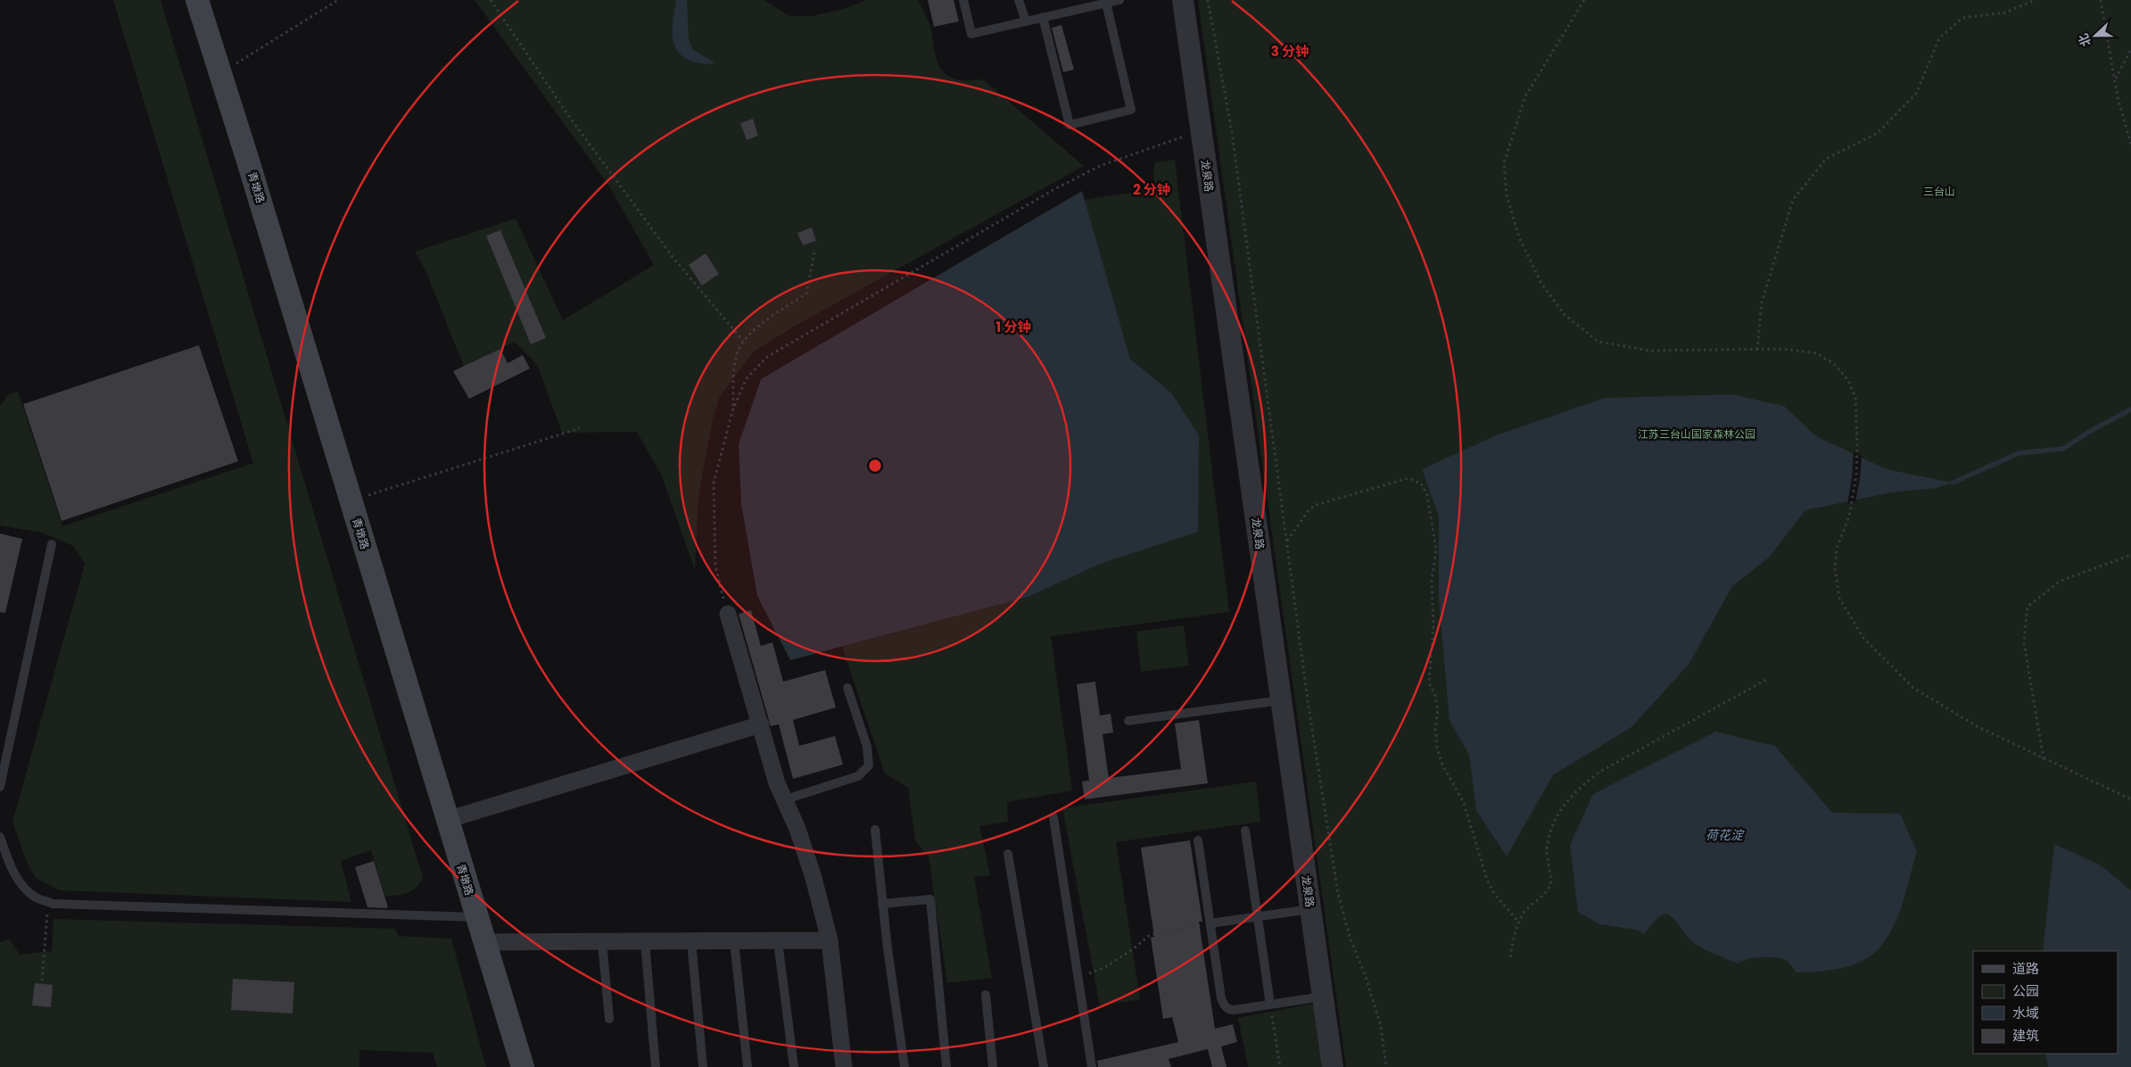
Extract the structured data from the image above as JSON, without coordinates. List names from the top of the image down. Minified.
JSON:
{"streets":{"main road":["青墩路"],"street":["龙泉路"]},"water":["荷花淀"],"parks":["三台山","江苏三台山国家森林公园"],"legend":["道路","公园","水域","建筑"],"north":"left","rings":["3 分钟","2 分钟","1 分钟"]}
